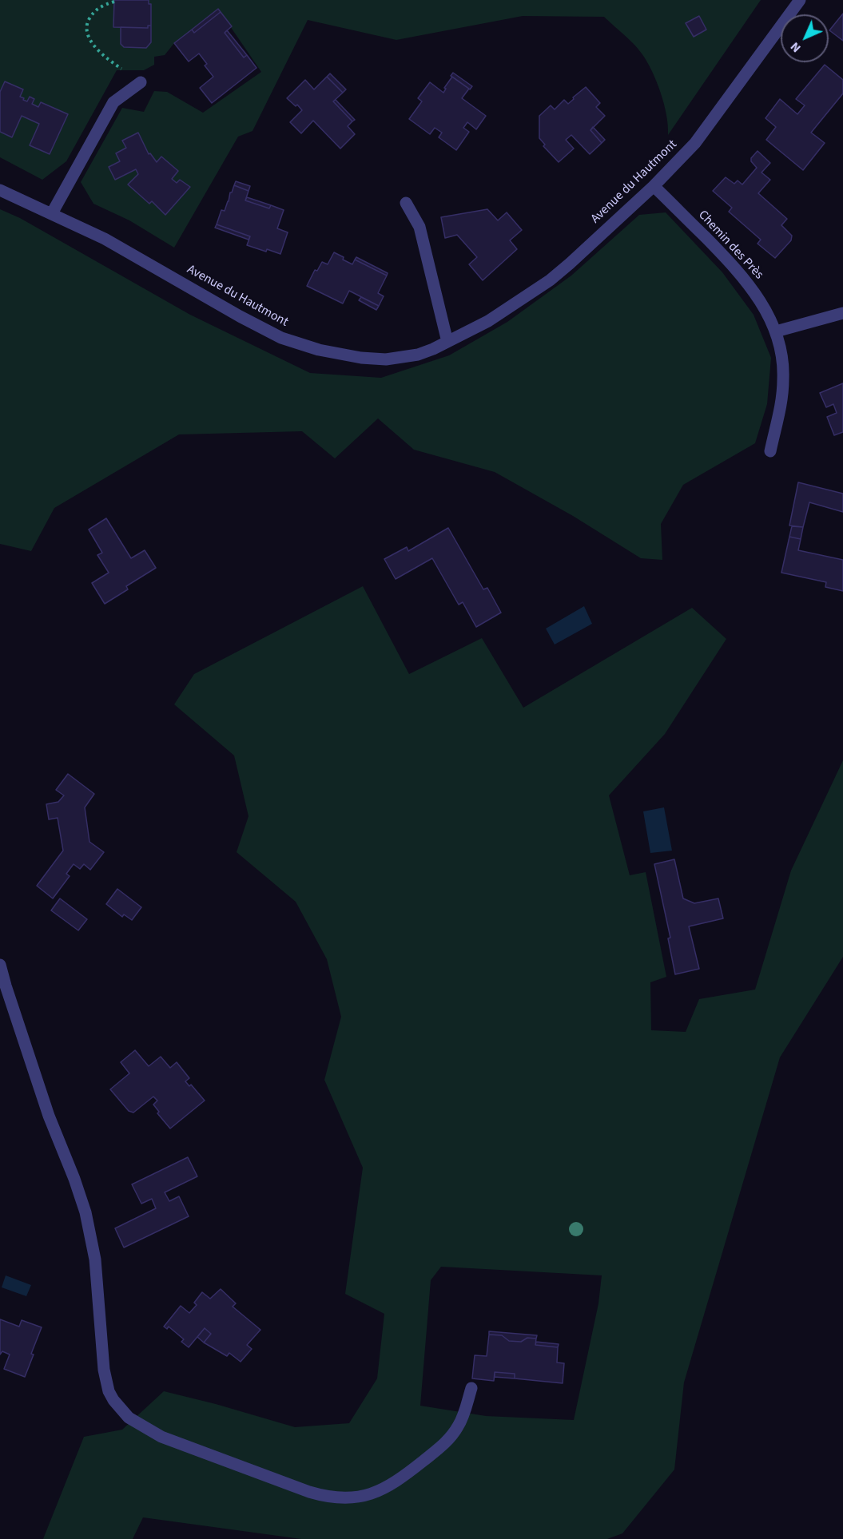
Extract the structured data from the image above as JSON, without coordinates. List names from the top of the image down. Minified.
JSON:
{"streets":{"street":["Avenue du Hautmont","Chemin des Près"]},"crossings":[["Avenue du Hautmont","Chemin des Près"]],"north":"bottom left"}
